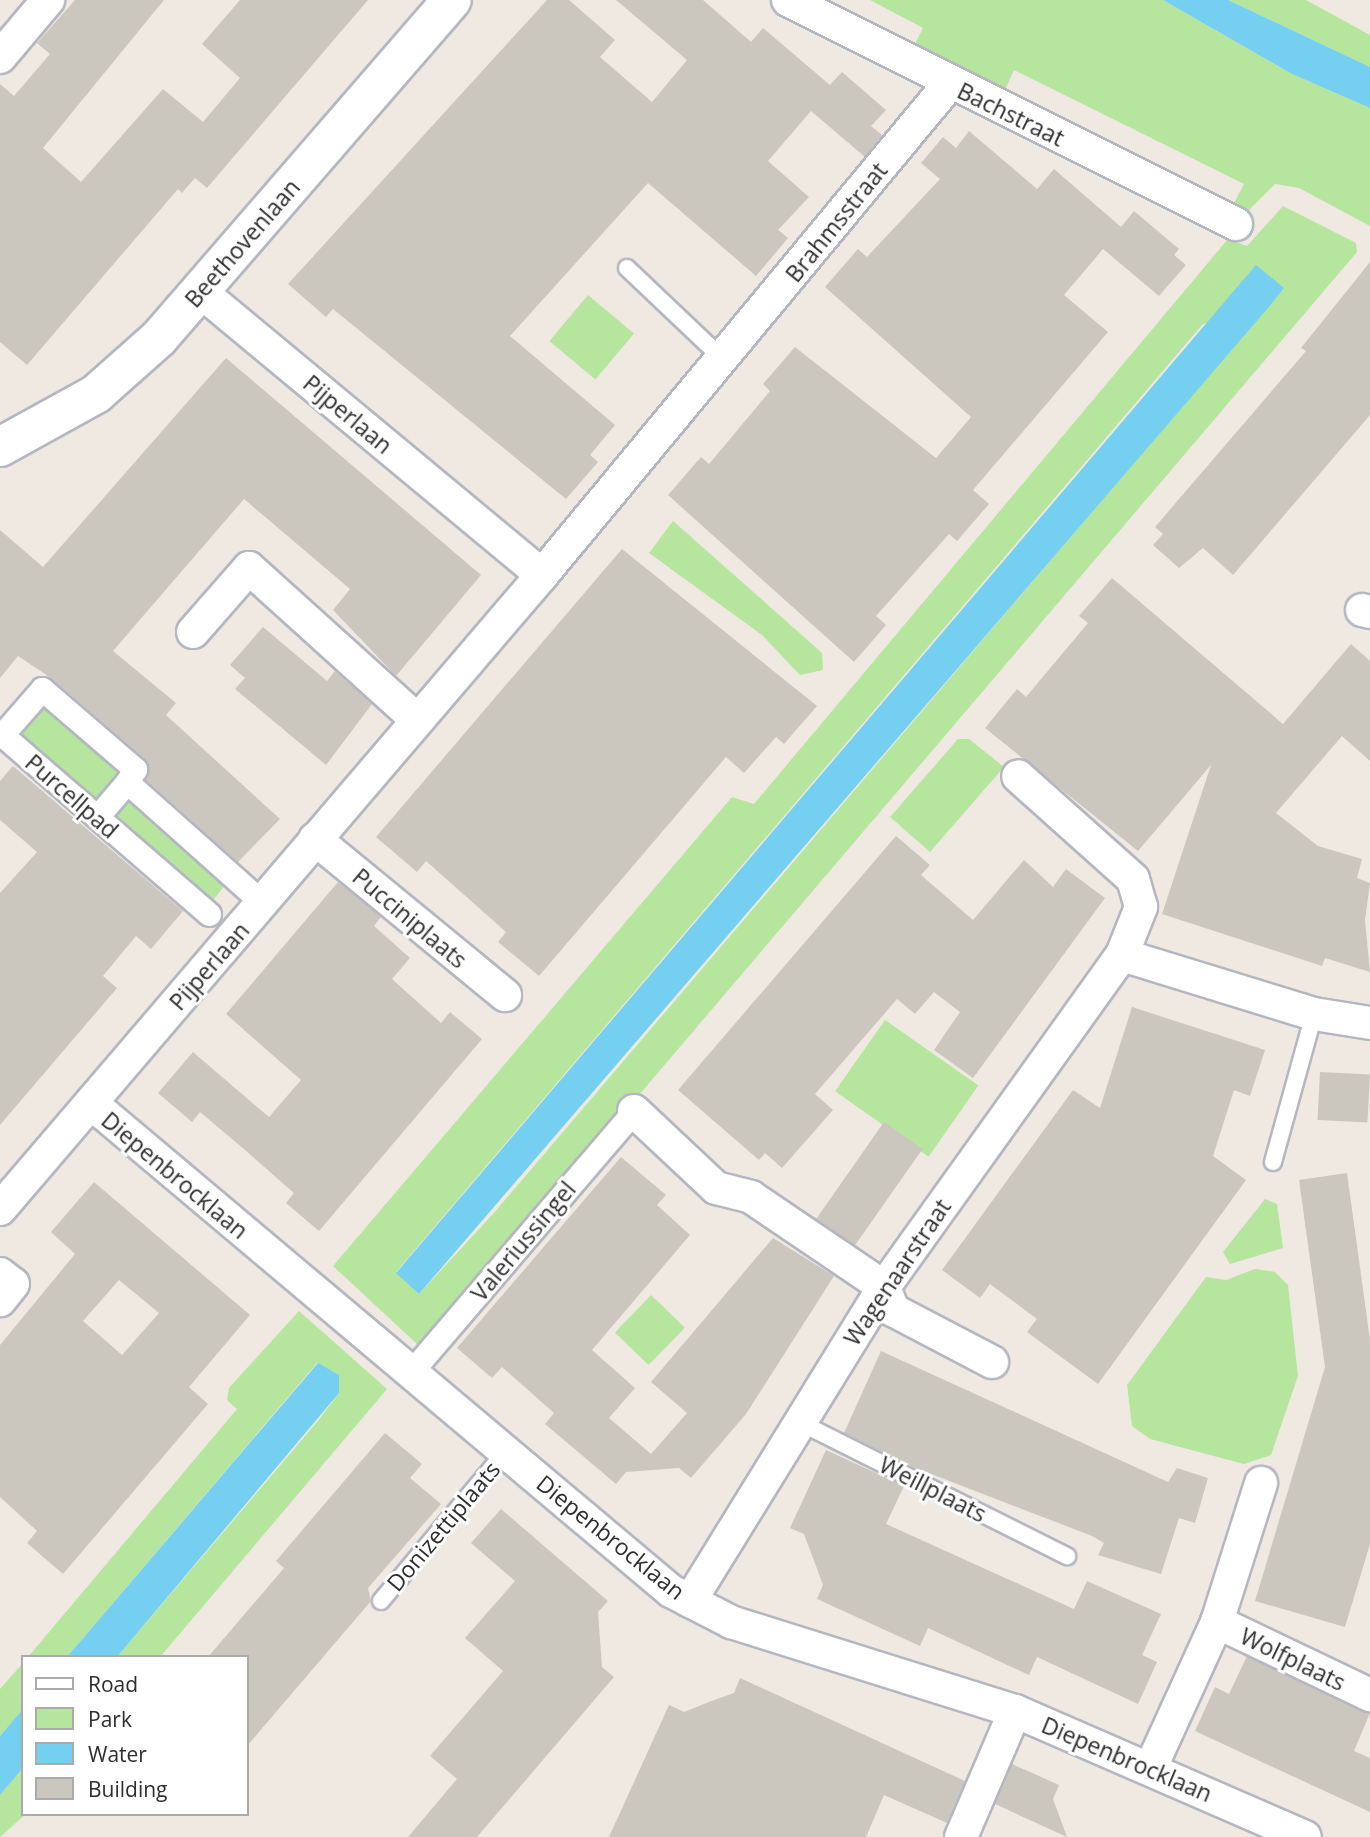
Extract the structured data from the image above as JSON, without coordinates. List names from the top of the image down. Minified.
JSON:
{"streets":{"street":["Bachstraat","Brahmsstraat","Beethovenlaan","Pijperlaan","Purcellpad","Pucciniplaats","Diepenbrocklaan","Valeriussingel","Wagenaarstraat","Wolfplaats"],"lane":["Weillplaats","Donizettiplaats"]},"crossings":[["Bachstraat","Brahmsstraat"],["Brahmsstraat","Pijperlaan"],["Beethovenlaan","Pijperlaan"],["Pijperlaan","Purcellpad"],["Pijperlaan","Pucciniplaats"],["Pijperlaan","Diepenbrocklaan"],["Diepenbrocklaan","Valeriussingel"],["Diepenbrocklaan","Wagenaarstraat"],["Diepenbrocklaan","Donizettiplaats"],["Wagenaarstraat","Weillplaats"]],"legend":["Road","Park","Water","Building"]}
